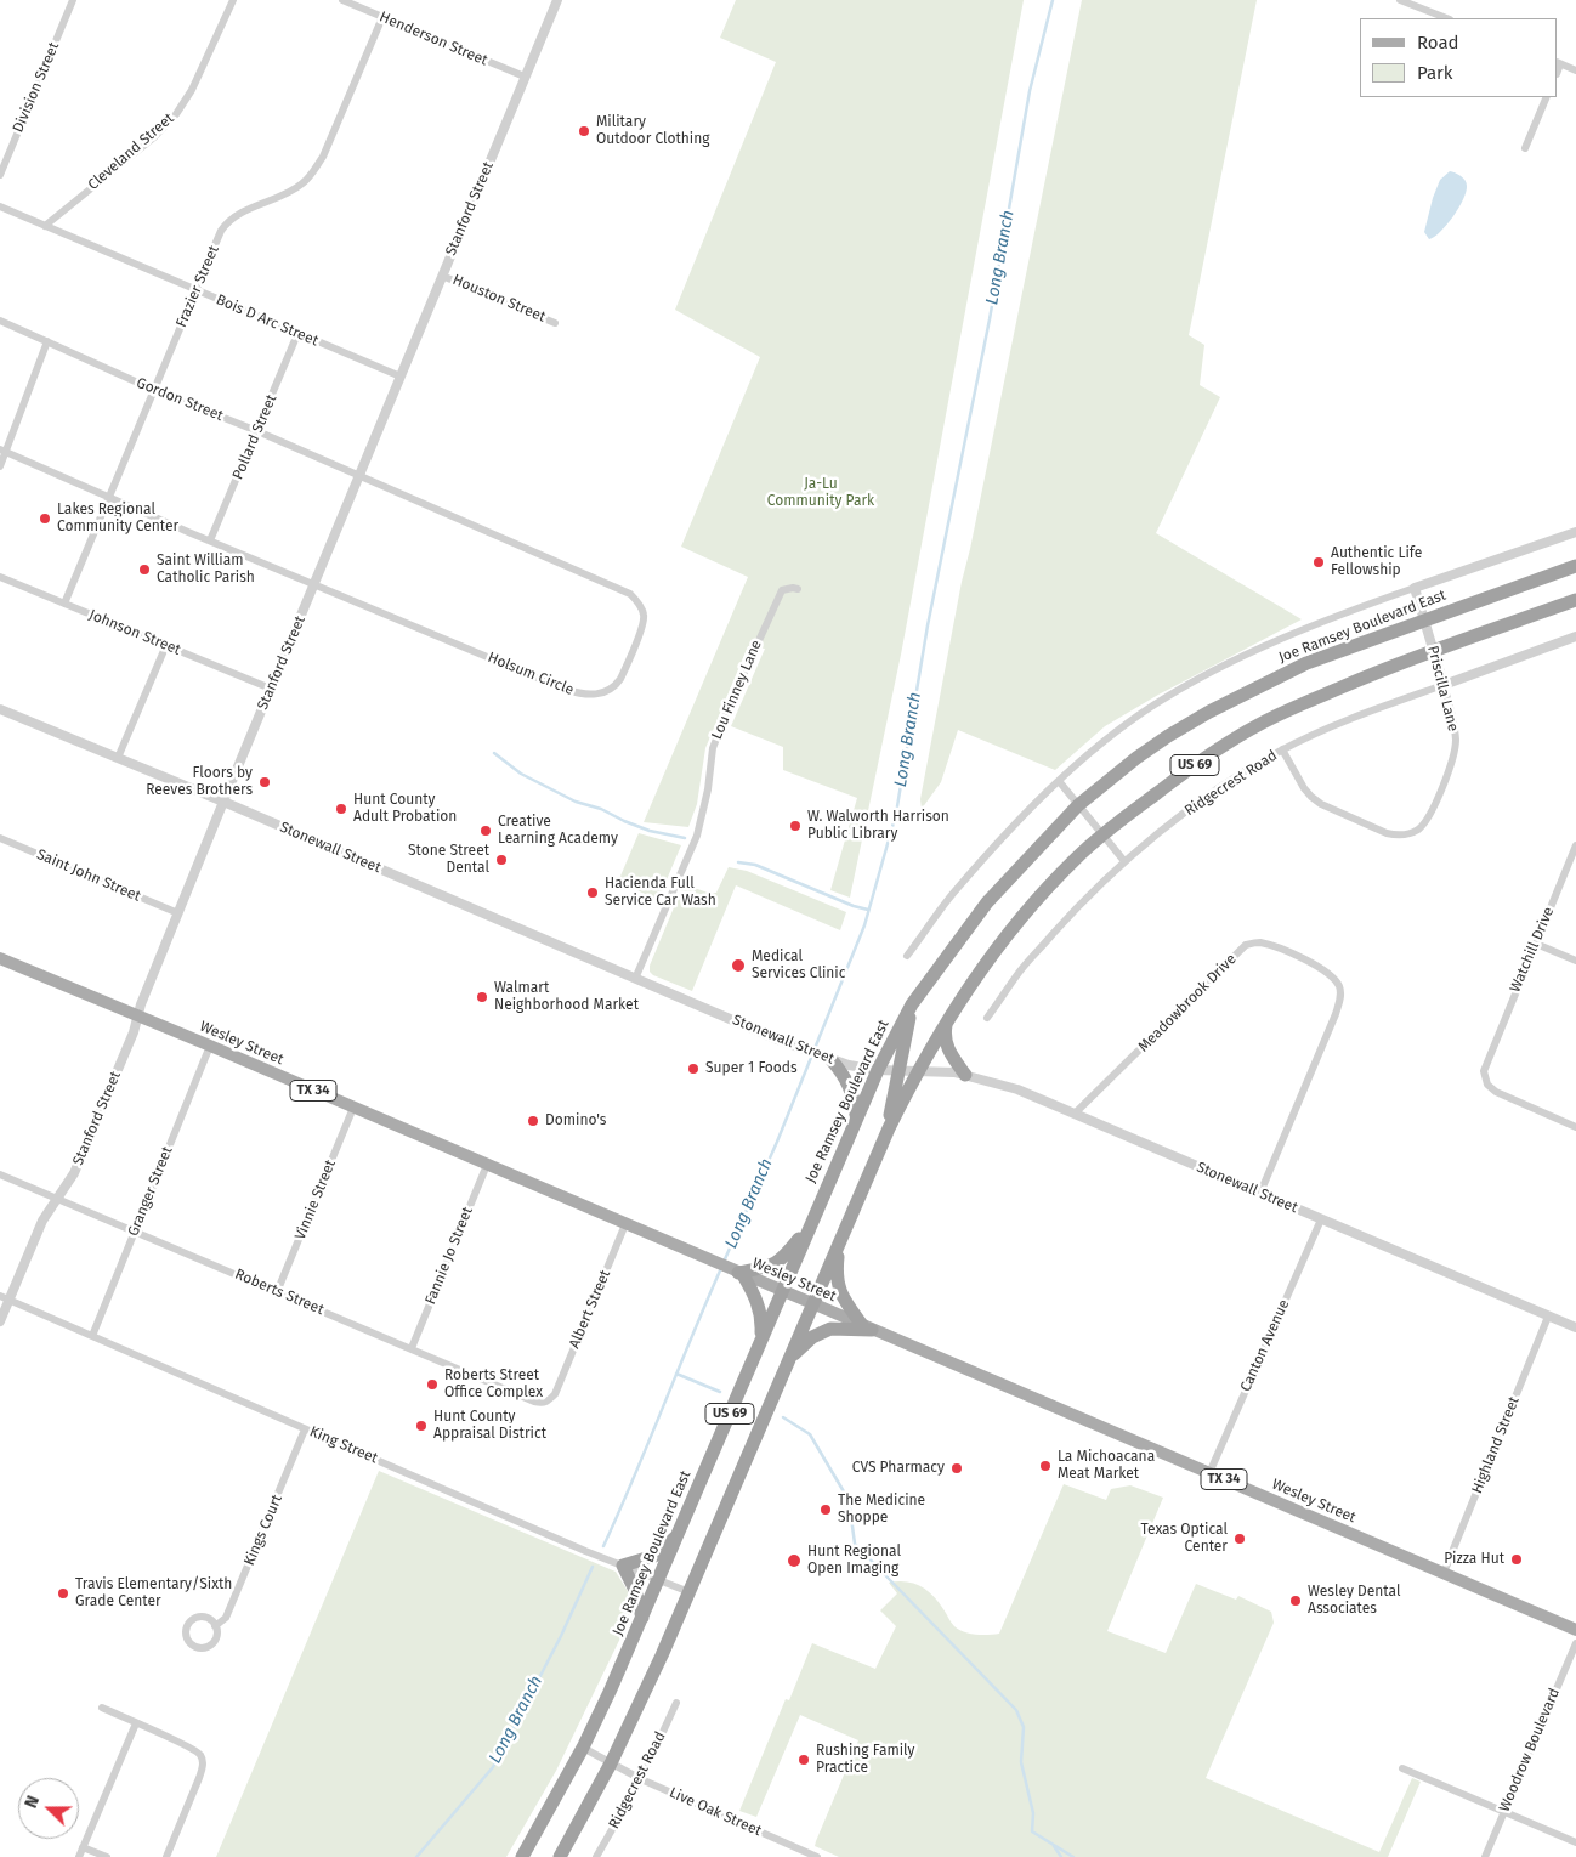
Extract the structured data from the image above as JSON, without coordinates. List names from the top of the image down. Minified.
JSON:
{"streets":{"highway":["Joe Ramsey Boulevard East","US 69"],"main road":["Wesley Street","TX 34"],"street":["Henderson Street","Division Street","Cleveland Street","Stanford Street","Frazier Street","Houston Street","Bois D Arc Street","Gordon Street","Pollard Street","Johnson Street","Holsum Circle","Priscilla Lane","Lou Finney Lane","Ridgecrest Road","Stonewall Street","Saint John Street","Watchill Drive","Meadowbrook Drive","Granger Street","Vinnie Street","Fannie Jo Street","Roberts Street","Albert Street","Canton Avenue","King Street","Highland Street","Kings Court","Woodrow Boulevard","Live Oak Street"]},"crossings":[["Henderson Street","Stanford Street"],["Henderson Street","Frazier Street"],["Cleveland Street","Bois D Arc Street"],["Stanford Street","Houston Street"],["Stanford Street","Bois D Arc Street"],["Stanford Street","Gordon Street"],["Stanford Street","Johnson Street"],["Stanford Street","Holsum Circle"],["Stanford Street","Stonewall Street"],["Stanford Street","Saint John Street"],["Stanford Street","Wesley Street"],["Stanford Street","Roberts Street"],["Stanford Street","King Street"],["Frazier Street","Bois D Arc Street"],["Frazier Street","Gordon Street"],["Frazier Street","Johnson Street"],["Frazier Street","Holsum Circle"],["Bois D Arc Street","Pollard Street"],["Gordon Street","Pollard Street"],["Gordon Street","Holsum Circle"],["Pollard Street","Holsum Circle"],["Joe Ramsey Boulevard East","Priscilla Lane"],["Joe Ramsey Boulevard East","Stonewall Street"],["Joe Ramsey Boulevard East","Wesley Street"],["Joe Ramsey Boulevard East","King Street"],["Joe Ramsey Boulevard East","Live Oak Street"],["Priscilla Lane","US 69"],["Priscilla Lane","Ridgecrest Road"],["Lou Finney Lane","Stonewall Street"],["US 69","Stonewall Street"],["US 69","Wesley Street"],["US 69","King Street"],["US 69","Live Oak Street"],["Ridgecrest Road","Live Oak Street"],["Stonewall Street","Meadowbrook Drive"],["Stonewall Street","Canton Avenue"],["Stonewall Street","Highland Street"],["Wesley Street","Granger Street"],["Wesley Street","Vinnie Street"],["Wesley Street","Fannie Jo Street"],["Wesley Street","Albert Street"],["Wesley Street","Canton Avenue"],["Wesley Street","Highland Street"],["Granger Street","Roberts Street"],["Granger Street","King Street"],["Vinnie Street","Roberts Street"],["Fannie Jo Street","Roberts Street"],["Roberts Street","Albert Street"],["King Street","Kings Court"]],"water":["Long Branch"],"parks":["Ja-Lu Community Park"],"places":["Military Outdoor Clothing","Lakes Regional Community Center","Authentic Life Fellowship","Saint William Catholic Parish","Floors by Reeves Brothers","Hunt County Adult Probation","W. Walworth Harrison Public Library","Creative Learning Academy","Stone Street Dental","Hacienda Full Service Car Wash","Medical Services Clinic","Walmart Neighborhood Market","Super 1 Foods","Domino's","Roberts Street Office Complex","Hunt County Appraisal District","La Michoacana Meat Market","CVS Pharmacy","The Medicine Shoppe","Texas Optical Center","Pizza Hut","Hunt Regional Open Imaging","Travis Elementary/Sixth Grade Center","Wesley Dental Associates","Rushing Family Practice"],"legend":["Road","Park"],"north":"left"}
